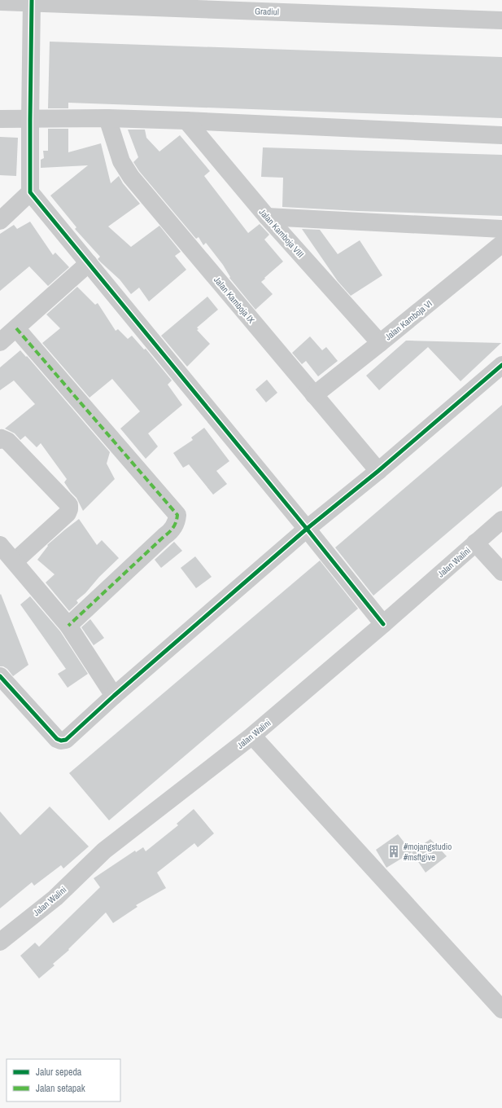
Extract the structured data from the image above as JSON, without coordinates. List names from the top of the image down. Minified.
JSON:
{"streets":{"street":["Gradiul","Jalan Kamboja VIII","Jalan Kamboja IX","Jalan Kamboja VI","Jalan Walini"]},"crossings":[["Jalan Kamboja VIII","Jalan Kamboja VI"],["Jalan Kamboja IX","Jalan Kamboja VI"]],"places":{"building":["#mojangstudio #msftgive"]},"legend":["Jalur sepeda","Jalan setapak"]}
